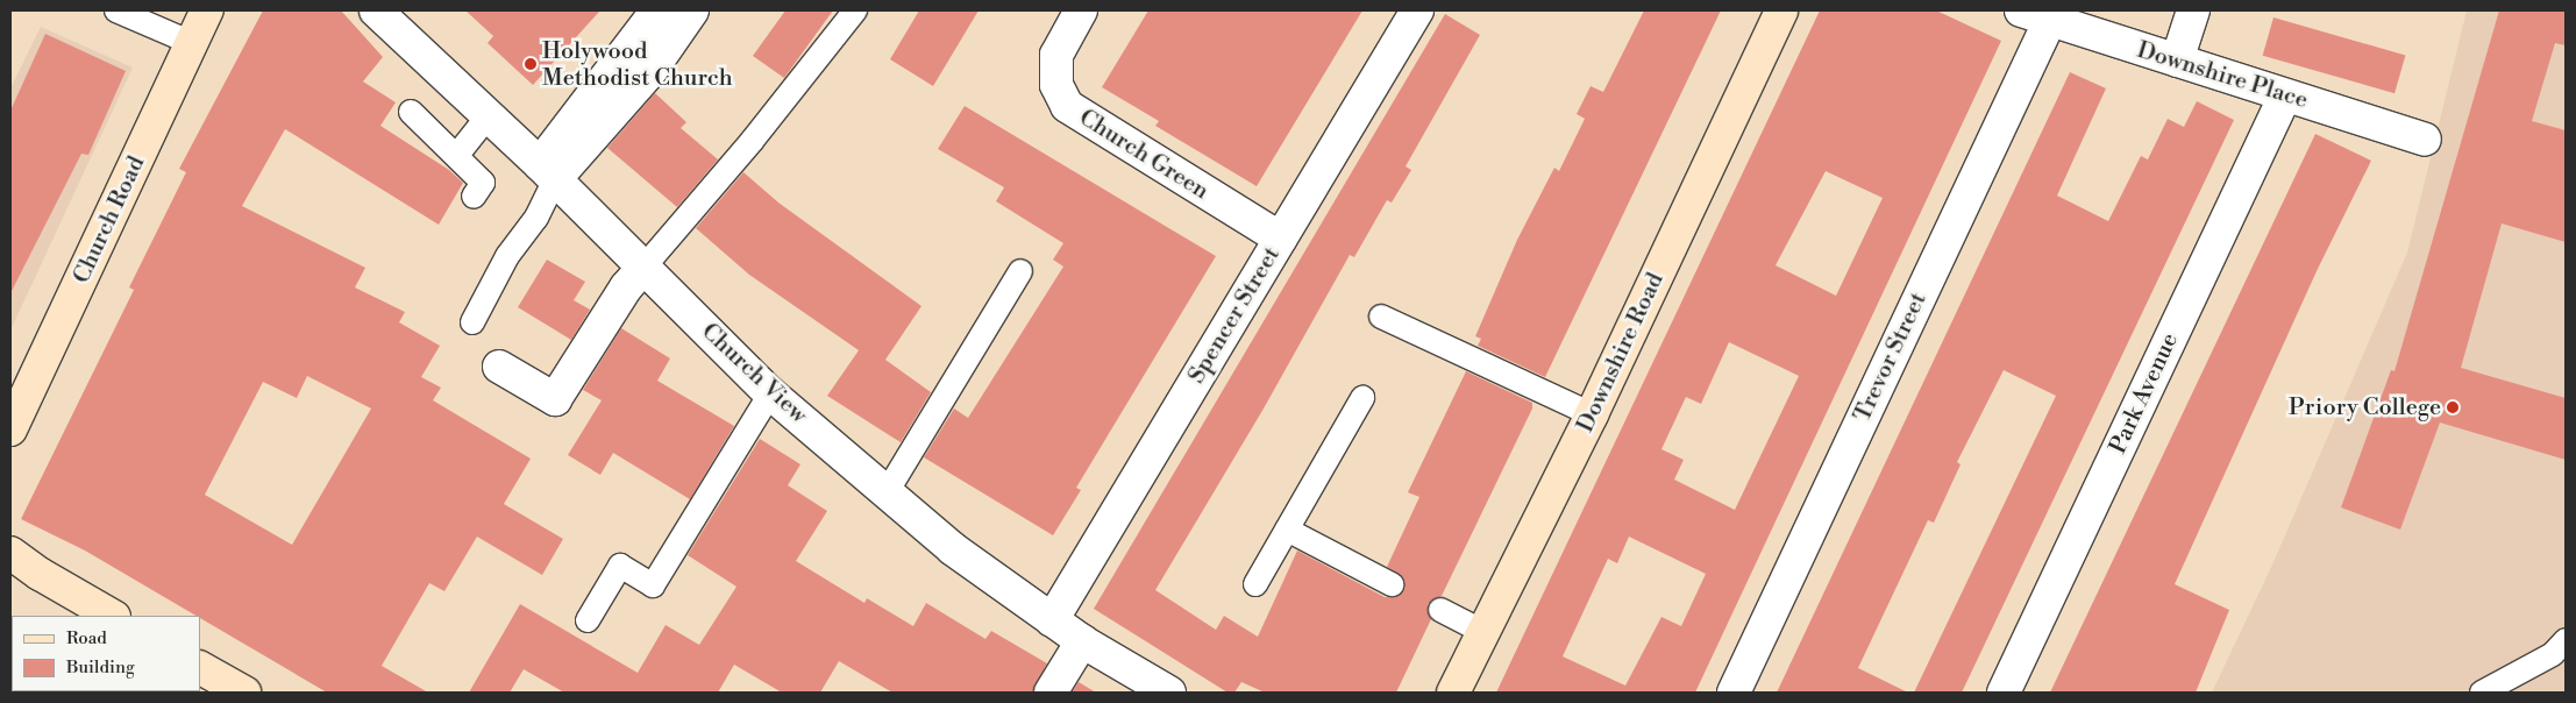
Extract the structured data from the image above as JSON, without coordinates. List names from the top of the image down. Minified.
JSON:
{"streets":{"street":["Downshire Place","Church Green","Church Road","Spencer Street","Downshire Road","Trevor Street","Church View","Park Avenue"]},"crossings":[["Downshire Place","Trevor Street"],["Downshire Place","Park Avenue"],["Church Green","Spencer Street"],["Spencer Street","Church View"]],"places":["Holywood Methodist Church","Priory College"],"legend":["Road","Building"]}
